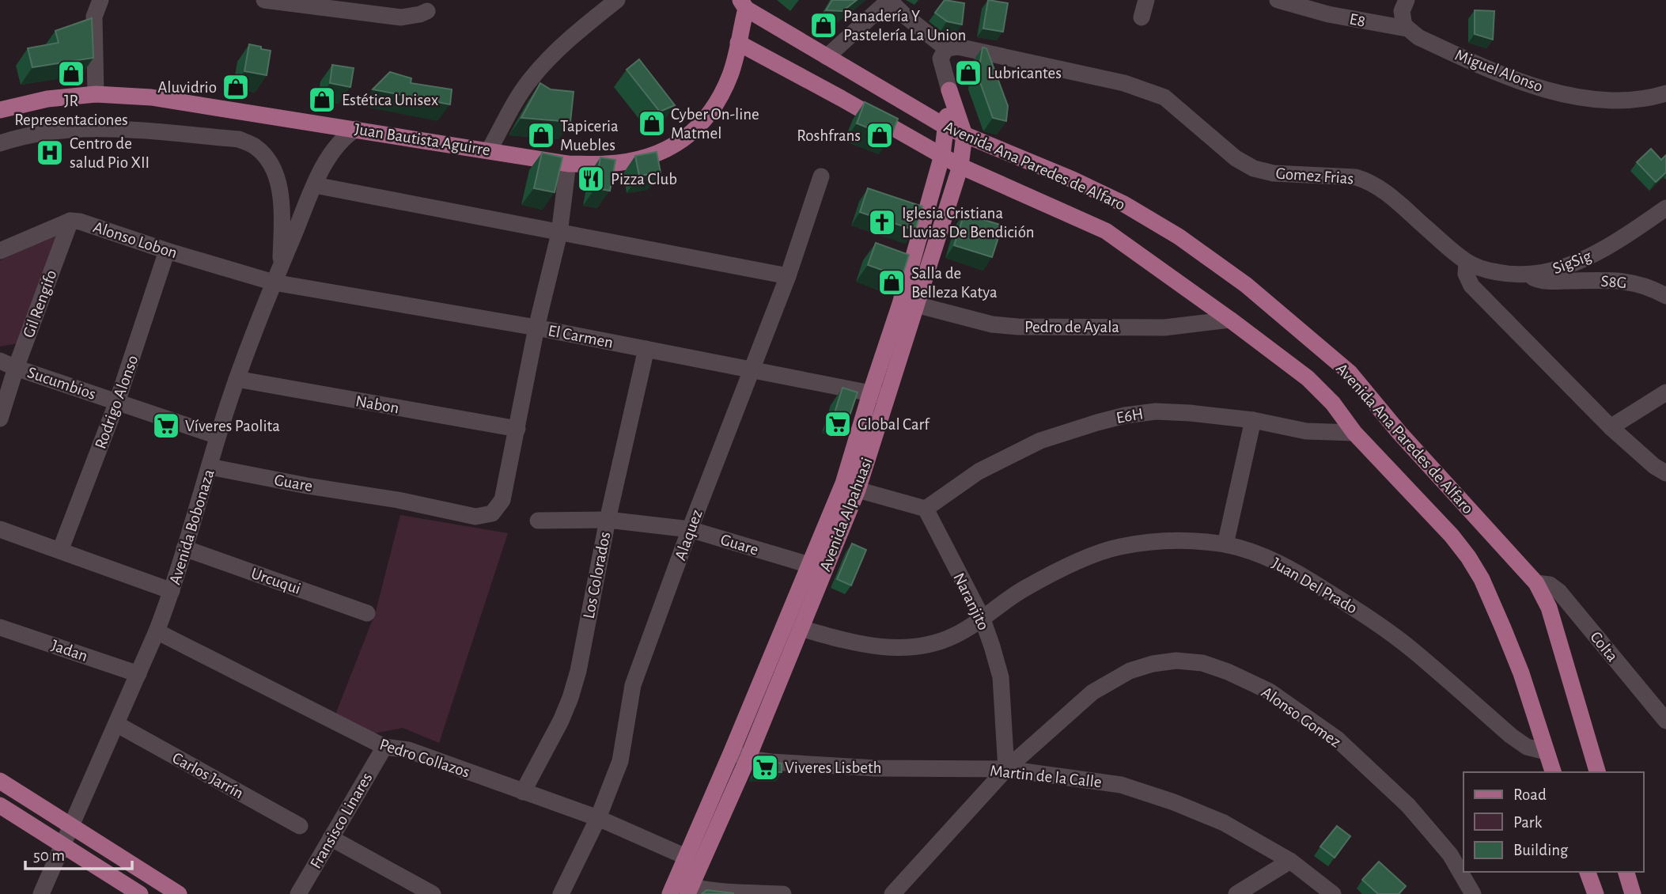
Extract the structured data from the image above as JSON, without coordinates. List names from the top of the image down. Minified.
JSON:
{"streets":{"main road":["Juan Bautista Aguirre","Avenida Ana Paredes de Alfaro","Avenida Alpahuasi"],"street":["E8","Miguel Alonso","Gomez Frias","Alonso Lobon","SigSig","S8G","Gil Rengifo","Pedro de Ayala","El Carmen","Sucumbios","Rodrigo Alonso","Nabon","E6H","Guare","Avenida Bobonaza","Alaquez","Los Colorados","Urcuqui","Juan Del Prado","Naranjito","Colta","Jadan","Alonso Gomez","Pedro Collazos","Carlos Jarrín","Martin de la Calle","Fransisco Linares"]},"crossings":[["E8","Miguel Alonso"],["Juan Bautista Aguirre","Avenida Ana Paredes de Alfaro"],["Juan Bautista Aguirre","Avenida Bobonaza"],["Avenida Ana Paredes de Alfaro","Pedro de Ayala"],["Avenida Ana Paredes de Alfaro","E6H"],["Avenida Ana Paredes de Alfaro","Avenida Alpahuasi"],["Avenida Ana Paredes de Alfaro","Juan Del Prado"],["Avenida Ana Paredes de Alfaro","Colta"],["Gomez Frias","SigSig"],["Gomez Frias","Avenida Alpahuasi"],["Alonso Lobon","Gil Rengifo"],["Alonso Lobon","El Carmen"],["Alonso Lobon","Rodrigo Alonso"],["Alonso Lobon","Avenida Bobonaza"],["SigSig","S8G"],["Gil Rengifo","Sucumbios"],["Pedro de Ayala","Avenida Alpahuasi"],["El Carmen","Avenida Alpahuasi"],["El Carmen","Avenida Bobonaza"],["El Carmen","Alaquez"],["El Carmen","Los Colorados"],["Sucumbios","Rodrigo Alonso"],["Sucumbios","Avenida Bobonaza"],["Nabon","Guare"],["Nabon","Avenida Bobonaza"],["E6H","Naranjito"],["Guare","Avenida Alpahuasi"],["Guare","Avenida Bobonaza"],["Guare","Alaquez"],["Guare","Los Colorados"],["Avenida Alpahuasi","Juan Del Prado"],["Avenida Alpahuasi","Pedro Collazos"],["Avenida Alpahuasi","Martin de la Calle"],["Avenida Bobonaza","Urcuqui"],["Avenida Bobonaza","Jadan"],["Avenida Bobonaza","Pedro Collazos"],["Avenida Bobonaza","Carlos Jarrín"],["Alaquez","Pedro Collazos"],["Los Colorados","Pedro Collazos"],["Juan Del Prado","Naranjito"],["Naranjito","Alonso Gomez"],["Naranjito","Martin de la Calle"],["Alonso Gomez","Martin de la Calle"],["Pedro Collazos","Fransisco Linares"]],"places":{"shop":["Panadería Y Pastelería La Union","Lubricantes","JR Representaciones","Aluvidrio","Estética Unisex","Cyber On-line Matmel","Tapiceria Muebles","Roshfrans","Salla de Belleza Katya"],"hospital":["Centro de salud Pio XII"],"restaurant":["Pizza Club"],"church":["Iglesia Cristiana Lluvias De Bendición"],"supermarket":["Global Carf","Víveres Paolita","Viveres Lisbeth"]},"legend":["Road","Park","Building"],"scale_bar":"50 m"}
